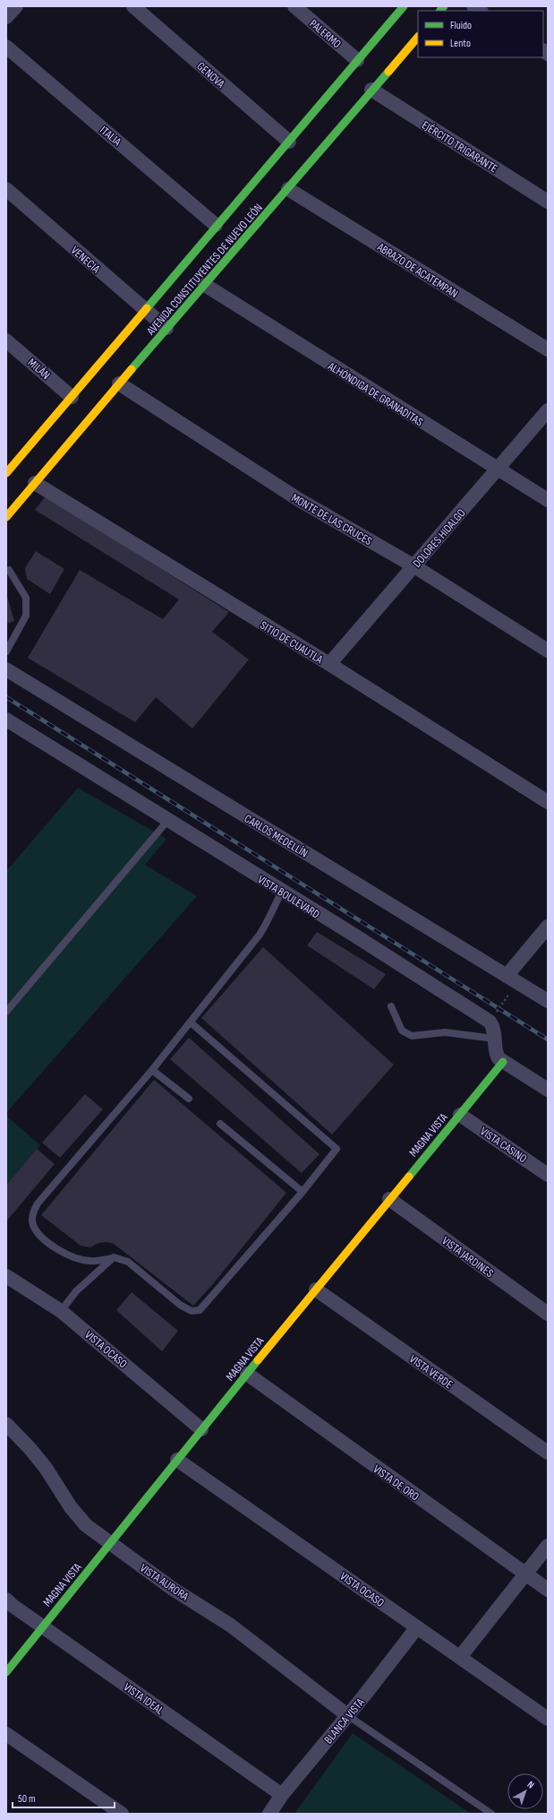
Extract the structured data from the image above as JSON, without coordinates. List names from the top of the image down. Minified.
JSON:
{"streets":{"main road":["AVENIDA CONSTITUYENTES DE NUEVO LEÓN","MAGNA VISTA"],"street":["PALERMO","GENOVA","ITALIA","EJÉRCITO TRIGARANTE","VENECIA","ABRAZO DE ACATEMPAN","MILÁN","ALHÓNDIGA DE GRANADITAS","MONTE DE LAS CRUCES","DOLORES HIDALGO","SITIO DE CUAUTLA","CARLOS MEDELLÍN","VISTA BOULEVARD","VISTA CASINO","VISTA JARDINES","VISTA OCASO","VISTA VERDE","VISTA DE ORO","VISTA AURORA","VISTA IDEAL","BLANCA VISTA"]},"crossings":[["PALERMO","AVENIDA CONSTITUYENTES DE NUEVO LEÓN"],["GENOVA","AVENIDA CONSTITUYENTES DE NUEVO LEÓN"],["ITALIA","AVENIDA CONSTITUYENTES DE NUEVO LEÓN"],["EJÉRCITO TRIGARANTE","AVENIDA CONSTITUYENTES DE NUEVO LEÓN"],["VENECIA","AVENIDA CONSTITUYENTES DE NUEVO LEÓN"],["AVENIDA CONSTITUYENTES DE NUEVO LEÓN","ABRAZO DE ACATEMPAN"],["AVENIDA CONSTITUYENTES DE NUEVO LEÓN","MILÁN"],["AVENIDA CONSTITUYENTES DE NUEVO LEÓN","ALHÓNDIGA DE GRANADITAS"],["AVENIDA CONSTITUYENTES DE NUEVO LEÓN","MONTE DE LAS CRUCES"],["AVENIDA CONSTITUYENTES DE NUEVO LEÓN","SITIO DE CUAUTLA"],["ALHÓNDIGA DE GRANADITAS","DOLORES HIDALGO"],["MONTE DE LAS CRUCES","DOLORES HIDALGO"],["DOLORES HIDALGO","SITIO DE CUAUTLA"],["MAGNA VISTA","VISTA CASINO"],["MAGNA VISTA","VISTA JARDINES"],["MAGNA VISTA","VISTA OCASO"],["MAGNA VISTA","VISTA VERDE"],["MAGNA VISTA","VISTA DE ORO"],["MAGNA VISTA","VISTA AURORA"],["MAGNA VISTA","VISTA IDEAL"],["VISTA OCASO","BLANCA VISTA"],["VISTA AURORA","BLANCA VISTA"],["VISTA IDEAL","BLANCA VISTA"]],"legend":["Fluido","Lento"],"scale_bar":"50 m","north":"top right"}
